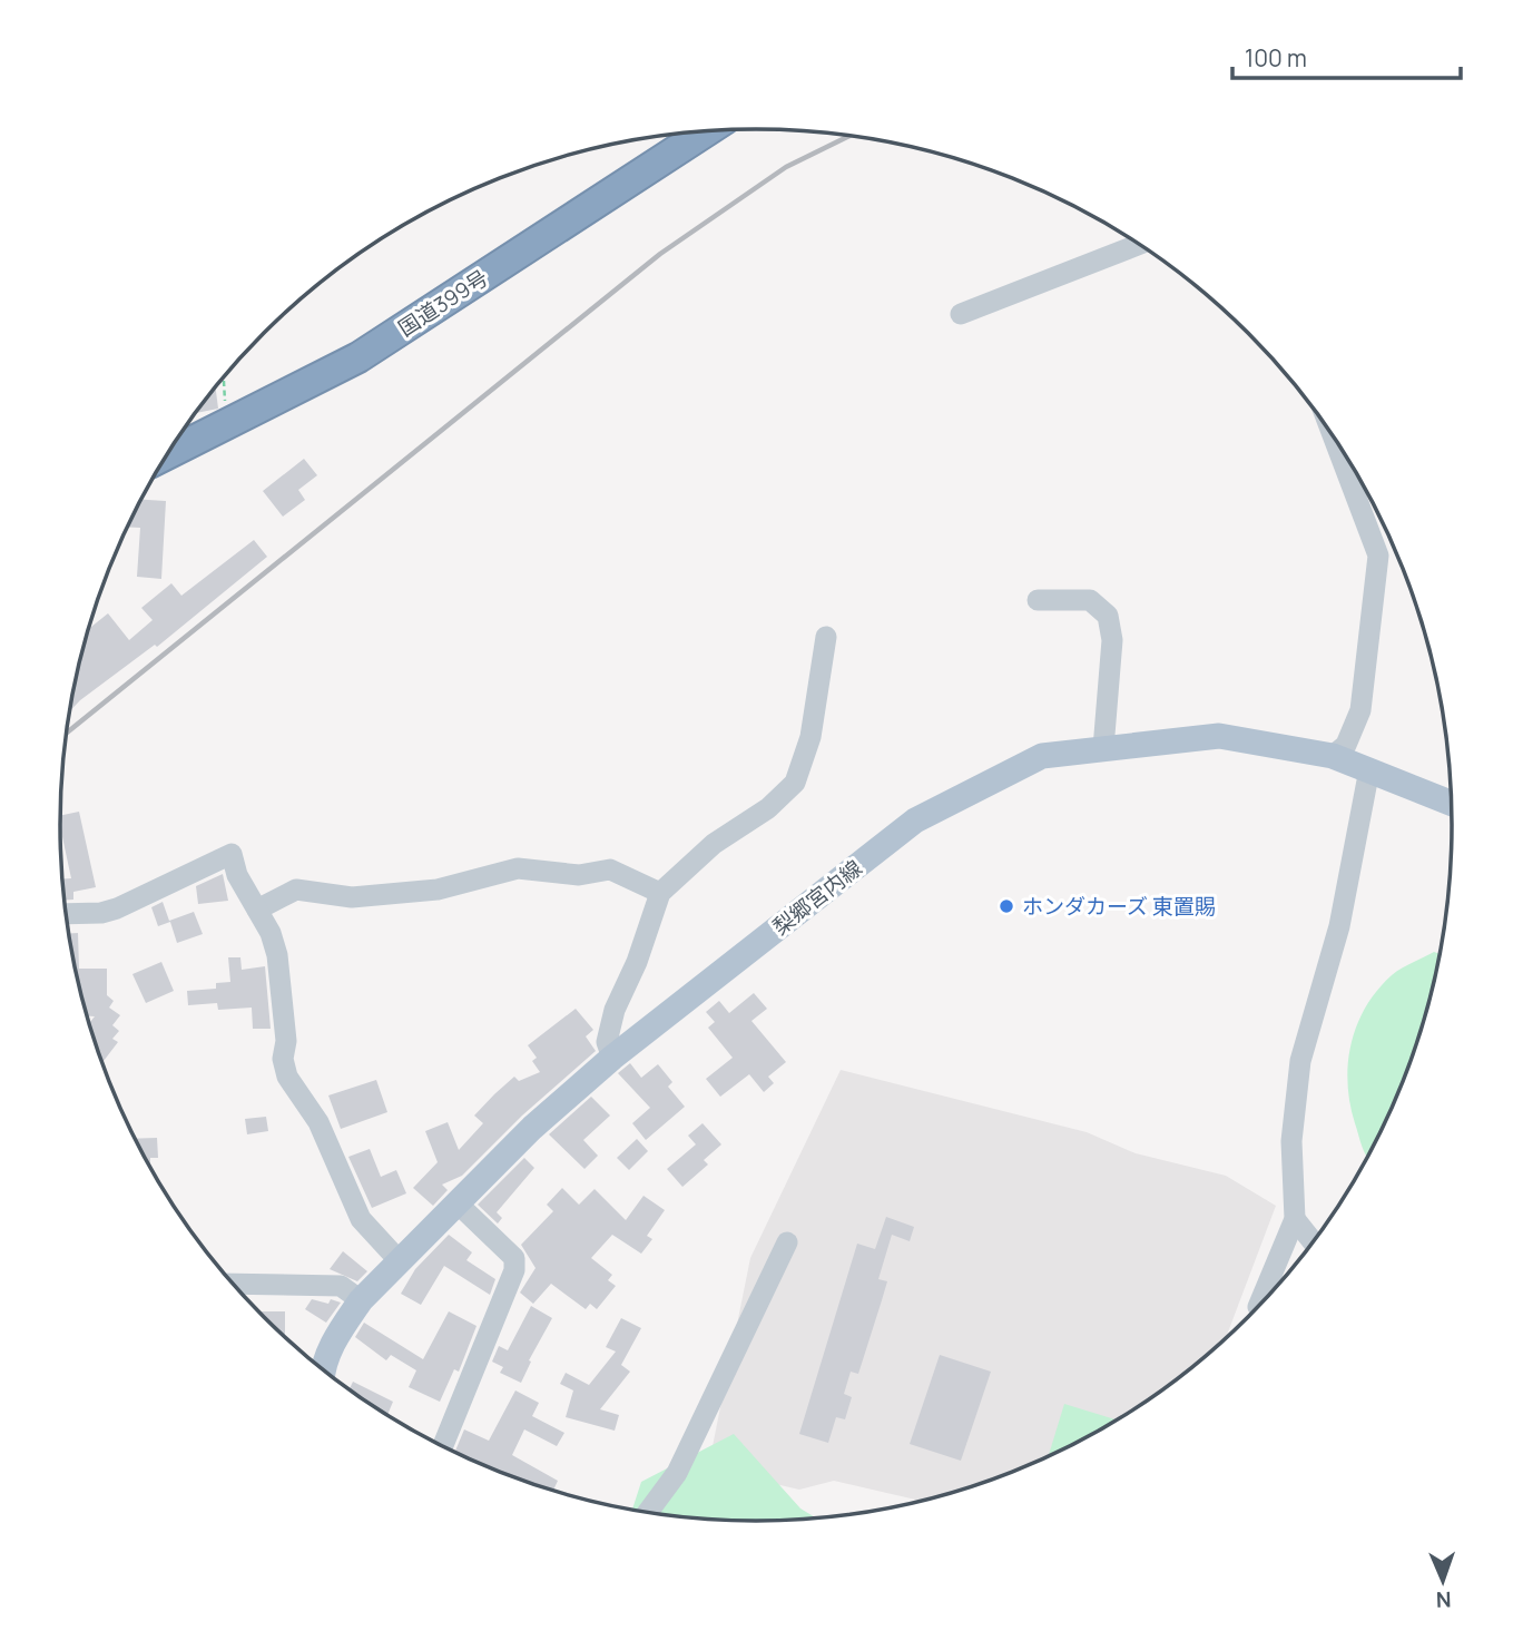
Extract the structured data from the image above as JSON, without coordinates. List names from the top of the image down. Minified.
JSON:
{"streets":{"highway":["国道399号"],"main road":["梨郷宮内線"]},"places":["ホンダカーズ 東置賜"],"scale_bar":"100 m","north":"bottom"}
